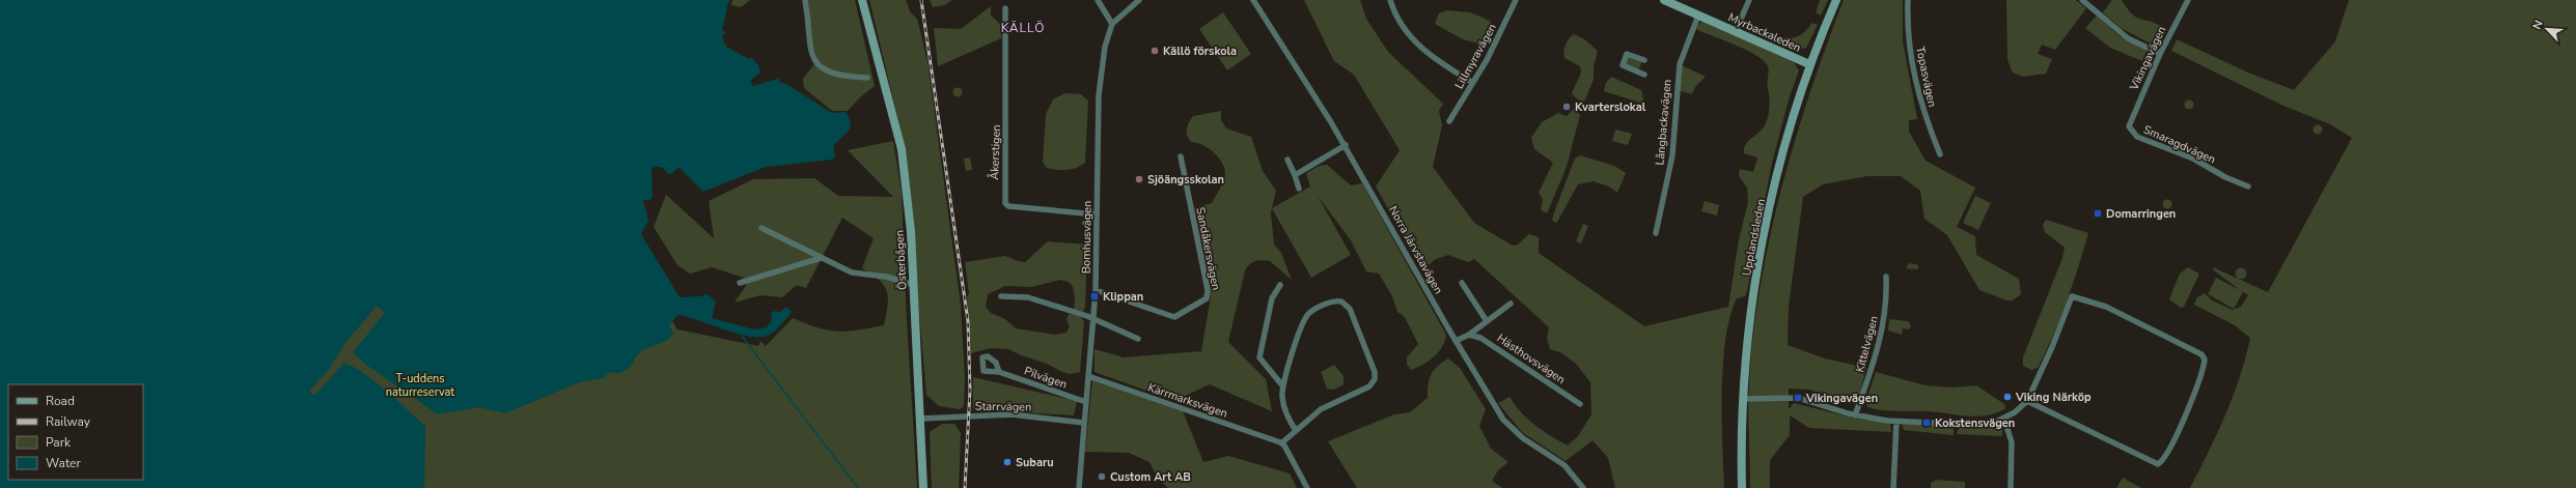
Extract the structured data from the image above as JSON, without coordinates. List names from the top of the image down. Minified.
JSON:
{"streets":{"street":["Myrbackaleden","Lillmyravägen","Vikingavägen","Topasvägen","Långbackavägen","Smaragdvägen","Åkerstigen","Bomhusvägen","Upplandsleden","Sandåkersvägen","Norra Järvstavägen","Österbågen","Kittelvägen","Hästhovsvägen","Pilvägen","Kärrmarksvägen","Starrvägen"]},"crossings":[["Myrbackaleden","Långbackavägen"],["Myrbackaleden","Upplandsleden"],["Vikingavägen","Smaragdvägen"],["Åkerstigen","Bomhusvägen"],["Bomhusvägen","Sandåkersvägen"],["Bomhusvägen","Pilvägen"],["Bomhusvägen","Kärrmarksvägen"],["Bomhusvägen","Starrvägen"],["Norra Järvstavägen","Hästhovsvägen"],["Österbågen","Starrvägen"]],"districts":["KÄLLÖ"],"parks":["T-uddens naturreservat"],"places":{"other":["Källö förskola","Kvarterslokal","Sjöängsskolan","Viking Närköp","Subaru","Custom Art AB"],"transit":["Domarringen","Klippan","Vikingavägen","Kokstensvägen"]},"legend":["Road","Railway","Park","Water"],"north":"top left"}
